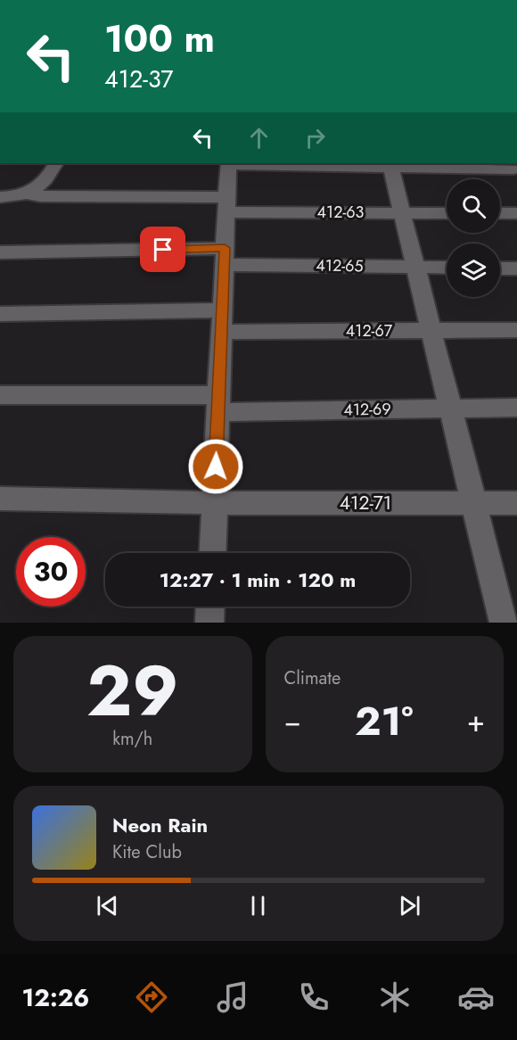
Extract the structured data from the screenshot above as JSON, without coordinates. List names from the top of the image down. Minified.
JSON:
{"streets":{"street":["412-63","412-65","412-67","412-69","412-71"]},"page":{"turn":["100 m","412-37"],"limit":"30","trip":"12:27 · 1 min · 120 m","tile":[["29","km/h"],"Climate"],"heat":["−","21°","+"],"song":["Neon Rain","Kite Club"],"tabs":"12:26"}}
